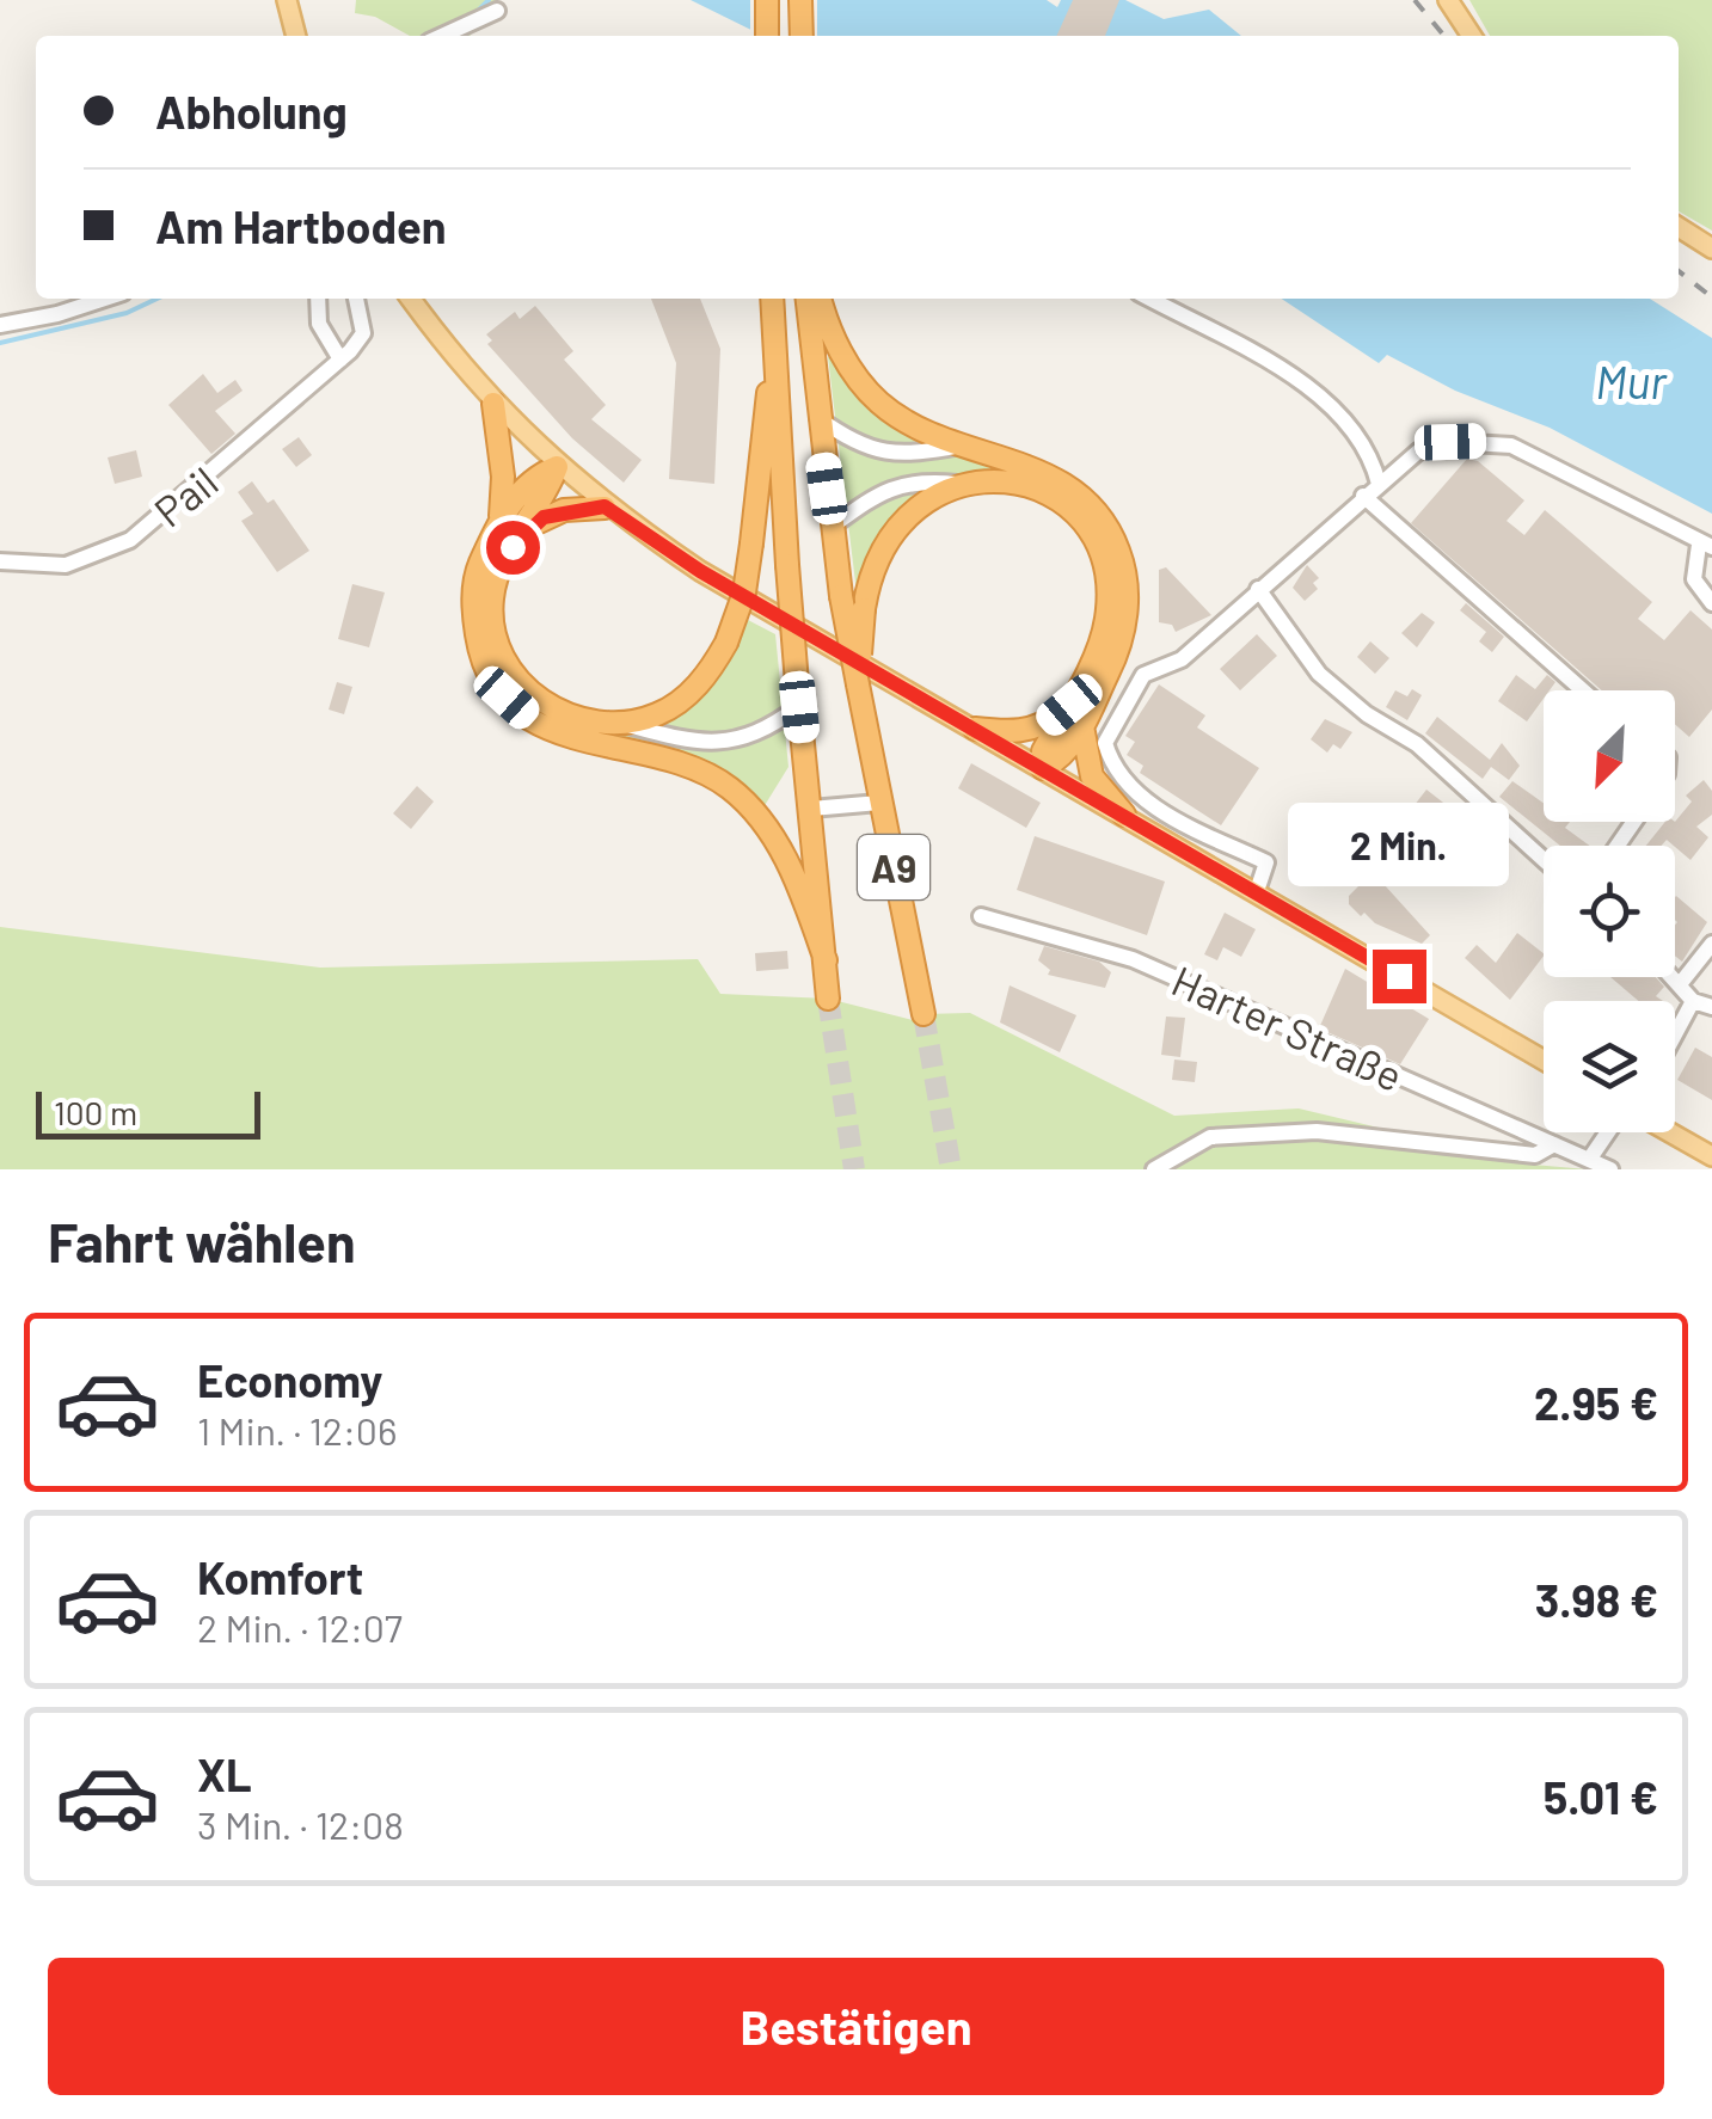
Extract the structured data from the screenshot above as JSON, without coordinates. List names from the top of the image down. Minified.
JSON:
{"streets":{"highway":["A9"],"street":["Pail","Harter Straße"]},"water":["Mur"],"scale_bar":"100 m","north":"bottom left","page":{"banner":["Abholung","Am Hartboden"],"bubble":"2 Min.","scale":"100 m","heading":"Fahrt wählen","list":[{"name":"Economy","note":"1 Min. · 12:06","value":"2.95 €"},{"name":"Komfort","note":"2 Min. · 12:07","value":"3.98 €"},{"name":"XL","note":"3 Min. · 12:08","value":"5.01 €"}],"buttons":"Bestätigen"}}
